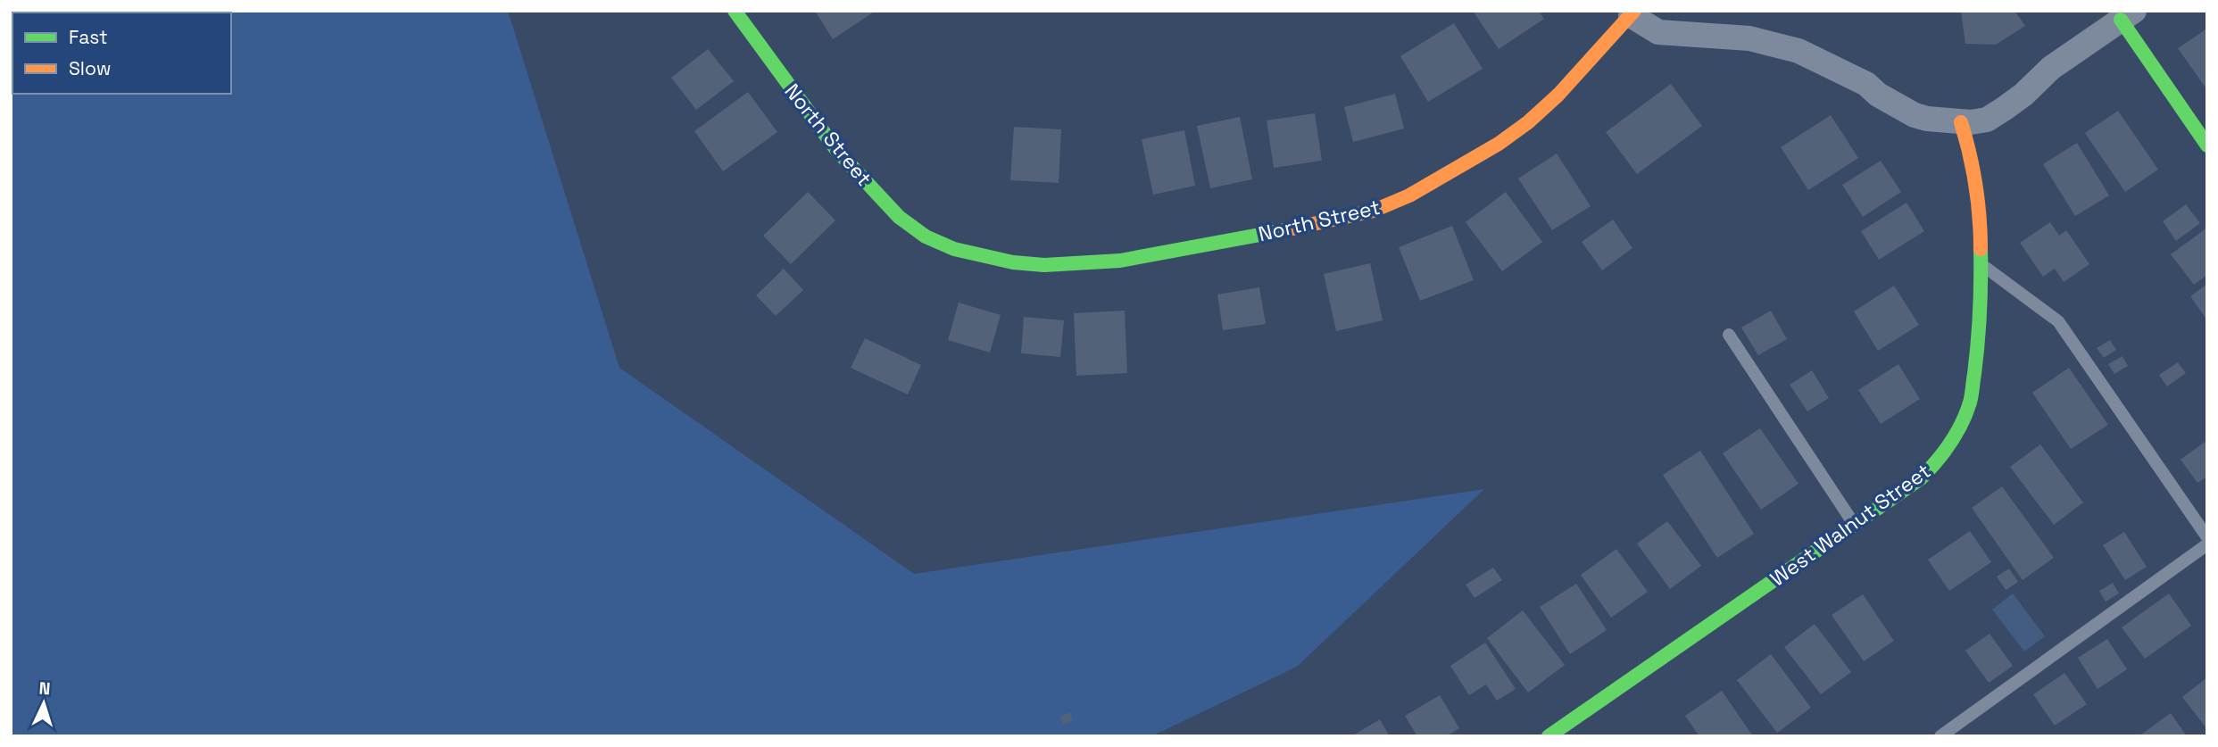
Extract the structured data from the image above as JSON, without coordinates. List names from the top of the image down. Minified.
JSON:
{"streets":{"street":["North Street","West Walnut Street"]},"crossings":[["North Street","West Walnut Street"]],"legend":["Fast","Slow"],"north":"top"}
